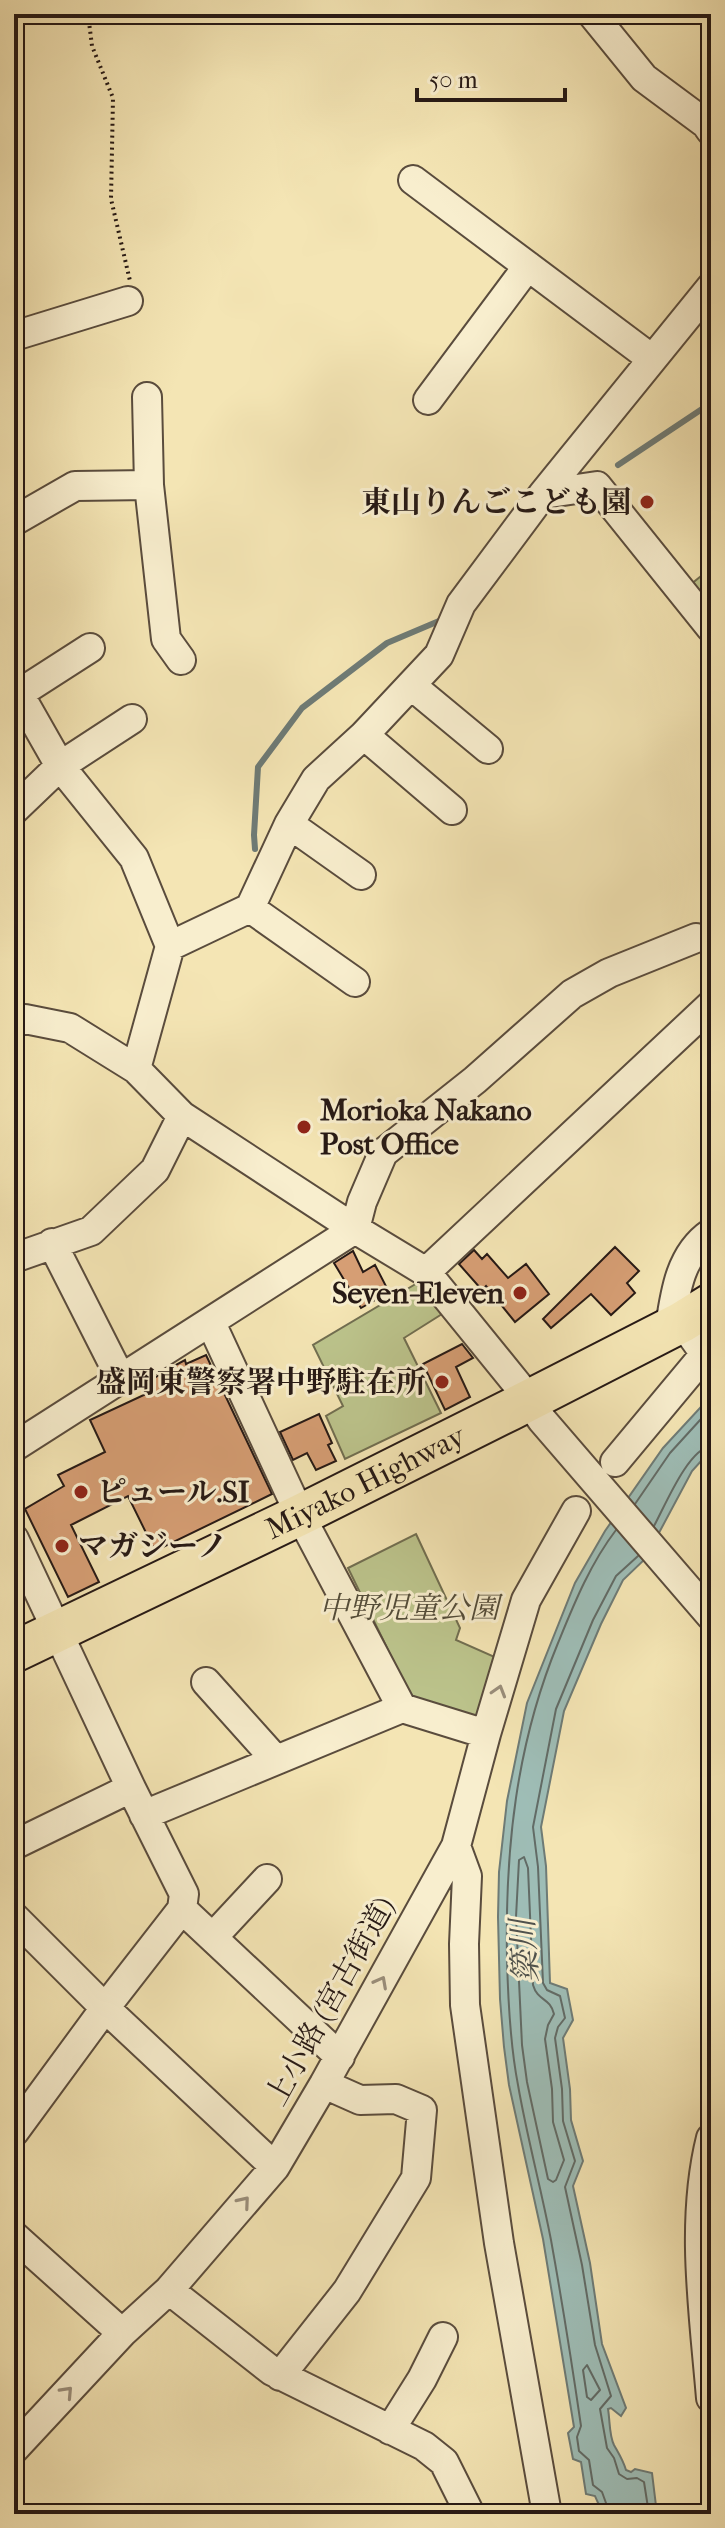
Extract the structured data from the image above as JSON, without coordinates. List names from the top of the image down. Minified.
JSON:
{"streets":{"highway":["Miyako Highway"],"street":["上小路 (宮古街道)"]},"water":["簗川"],"parks":["中野児童公園"],"places":["東山りんごこども園","Morioka Nakano Post Office","Seven-Eleven","盛岡東警察署中野駐在所","ピュール.SI","マガジーノ"],"scale_bar":"50 m"}
